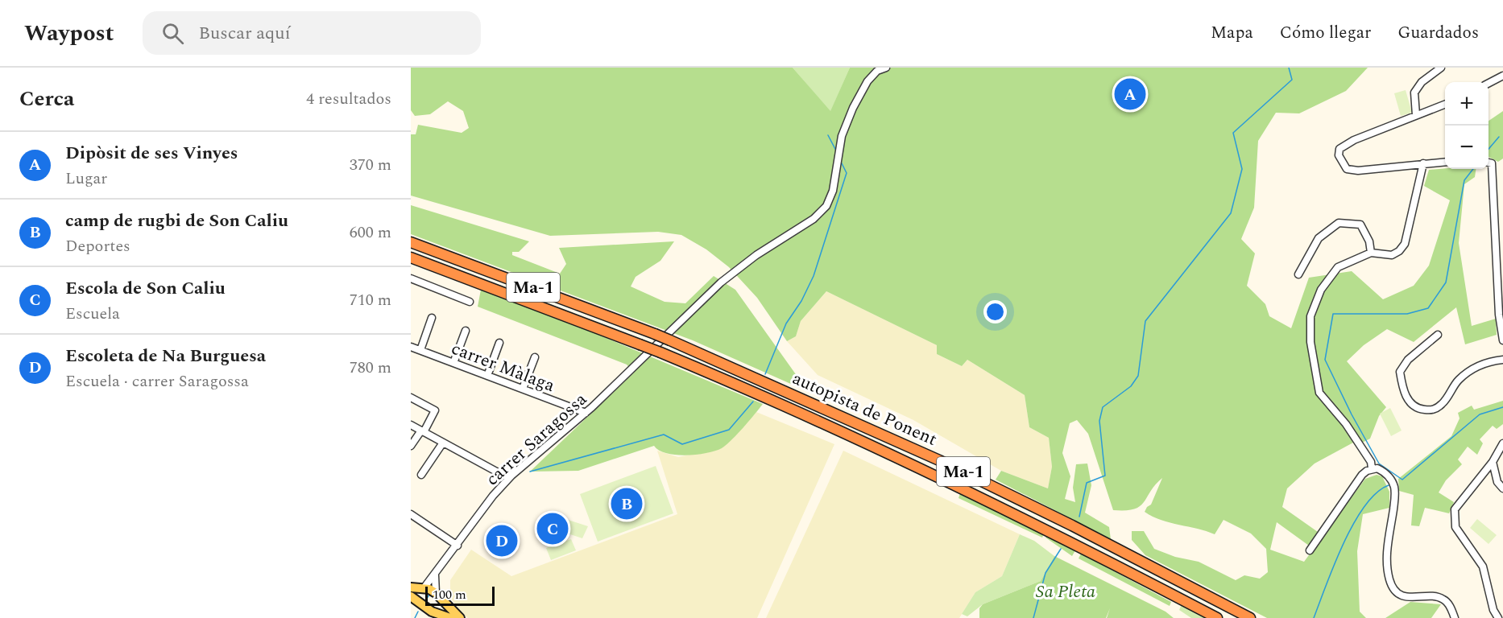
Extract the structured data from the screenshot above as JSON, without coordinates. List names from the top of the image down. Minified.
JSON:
{"streets":{"highway":["Ma-1","autopista de Ponent"],"street":["carrer Màlaga","carrer Saragossa"]},"crossings":[["Ma-1","autopista de Ponent"],["Ma-1","carrer Saragossa"],["carrer Màlaga","carrer Saragossa"],["autopista de Ponent","carrer Saragossa"]],"parks":["Sa Pleta"],"scale_bar":"100 m","page":{"header":"Waypost","search":"Buscar aquí","nav":["Mapa","Cómo llegar","Guardados"],"heading":["Cerca","4 resultados"],"pins":["A","B","C","D"],"map_buttons":["+","−"],"list":[{"mark":"A","name":"Dipòsit de ses Vinyes","note":"Lugar","value":"370 m"},{"mark":"B","name":"camp de rugbi de Son Caliu","note":"Deportes","value":"600 m"},{"mark":"C","name":"Escola de Son Caliu","note":"Escuela","value":"710 m"},{"mark":"D","name":"Escoleta de Na Burguesa","note":"Escuela · carrer Saragossa","value":"780 m"}],"scale":"100 m"}}
